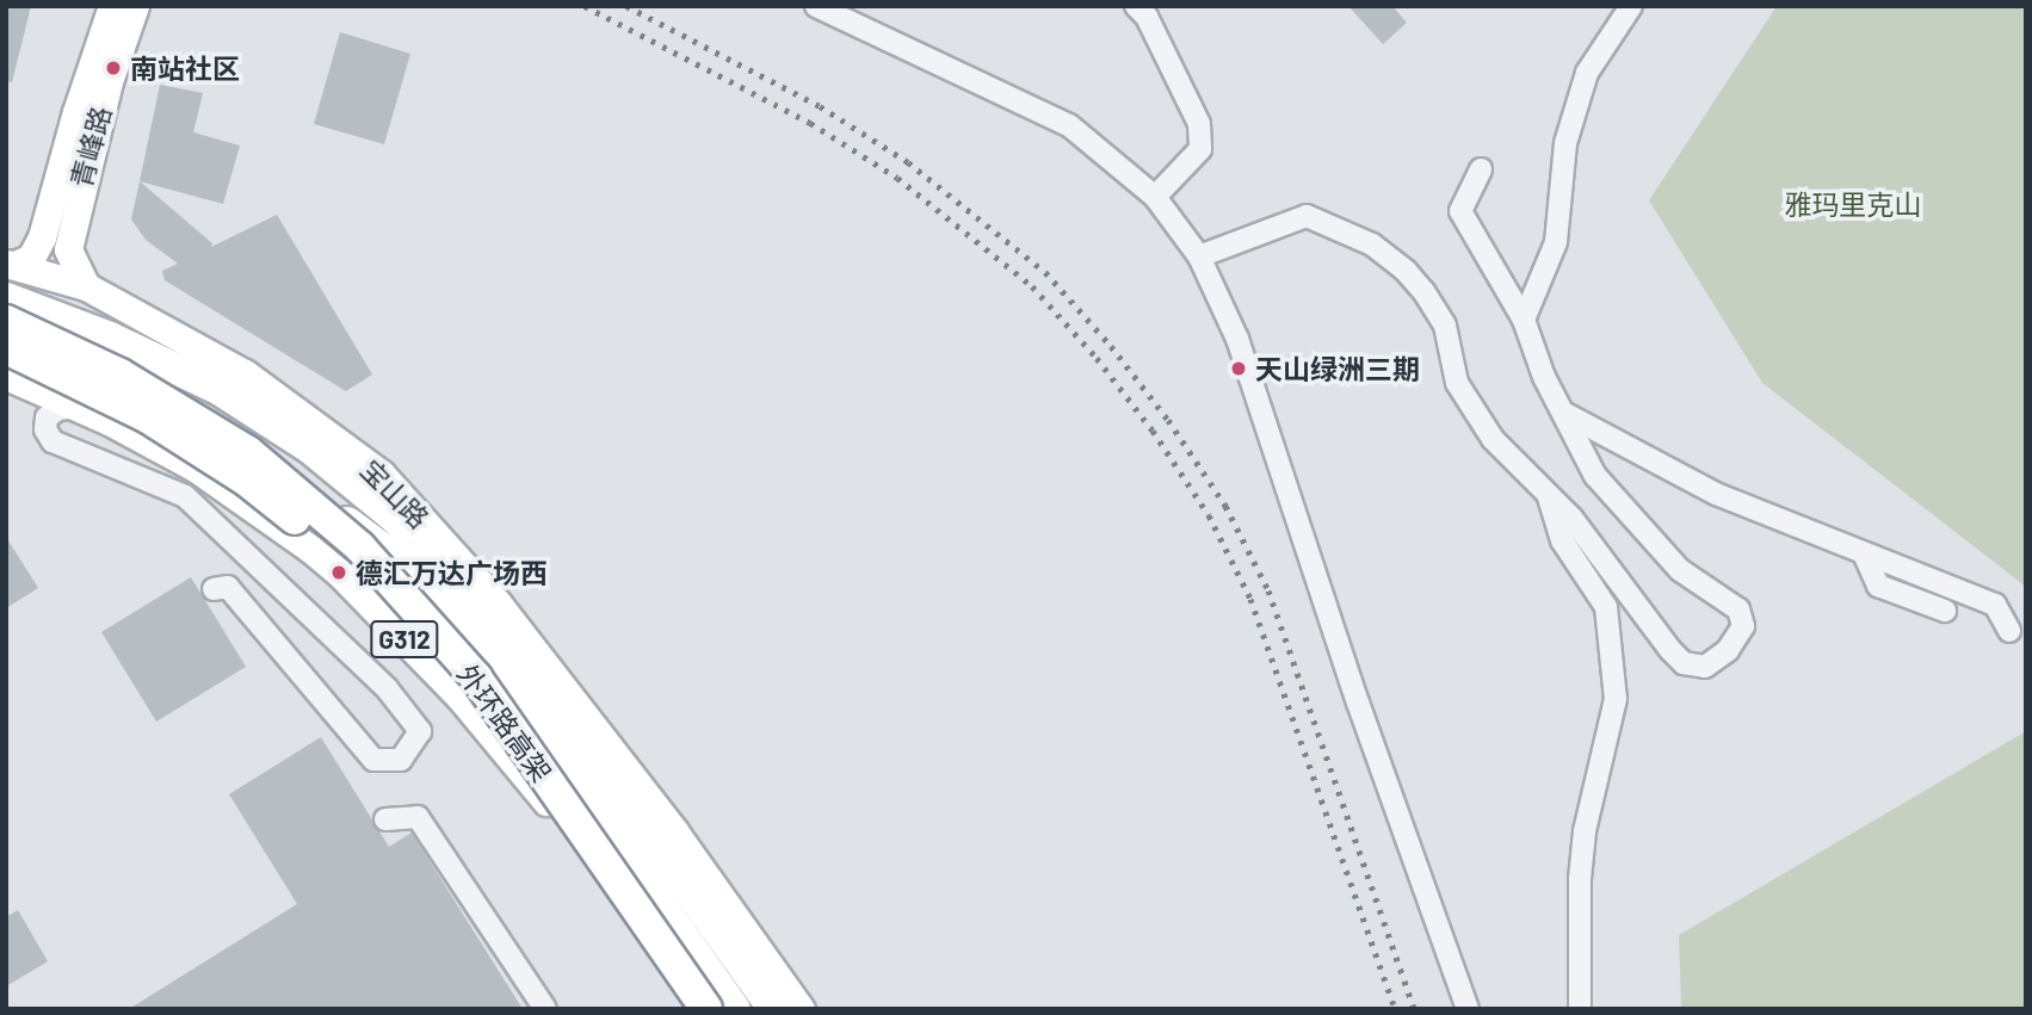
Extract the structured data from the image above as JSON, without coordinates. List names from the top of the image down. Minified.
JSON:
{"streets":{"highway":["外环路高架"],"main road":["青峰路","宝山路","G312"]},"crossings":[["青峰路","宝山路"],["G312","外环路高架"]],"parks":["雅玛里克山"],"places":["南站社区","天山绿洲三期","德汇万达广场西"]}
